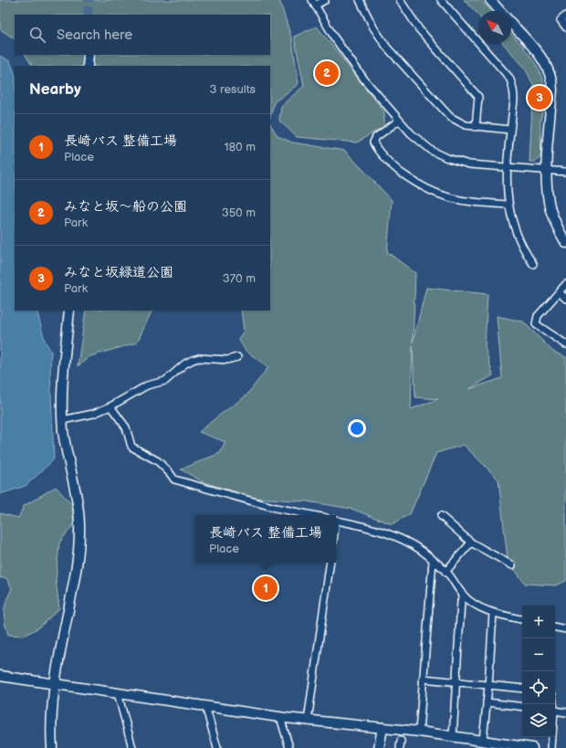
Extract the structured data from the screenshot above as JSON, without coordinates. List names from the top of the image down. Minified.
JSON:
{"north":"top left","page":{"search":"Search here","pins":["2","3","1"],"heading":["Nearby","3 results"],"list":[{"mark":"1","name":"長崎バス 整備工場","note":"Place","value":"180 m"},{"mark":"2","name":"みなと坂〜船の公園","note":"Park","value":"350 m"},{"mark":"3","name":"みなと坂緑道公園","note":"Park","value":"370 m"}],"popup":["長崎バス 整備工場","Place"],"map_buttons":["+","−"]}}
